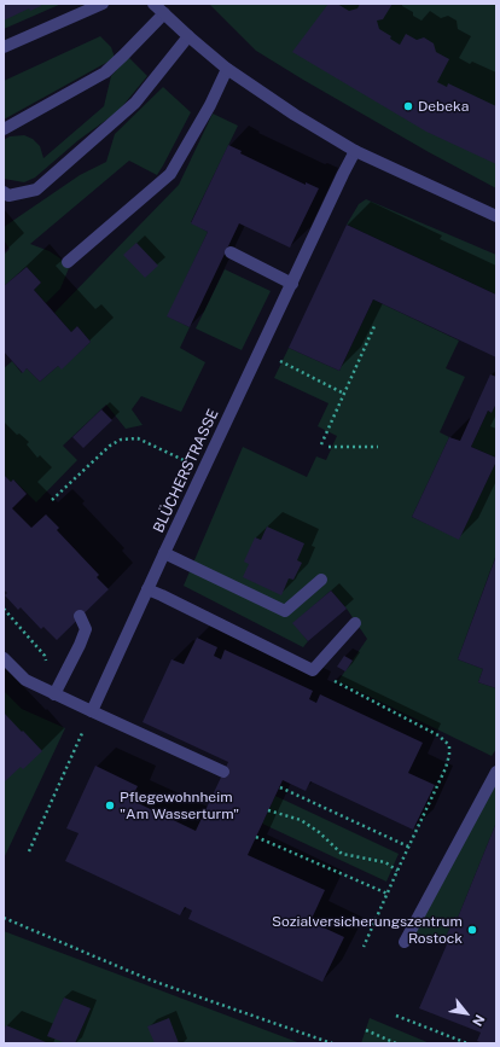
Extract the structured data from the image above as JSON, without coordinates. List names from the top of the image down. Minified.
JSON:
{"streets":{"street":["BLÜCHERSTRASSE"]},"places":["Debeka","Pflegewohnheim \"Am Wasserturm\"","Sozialversicherungszentrum Rostock"],"north":"bottom right"}
